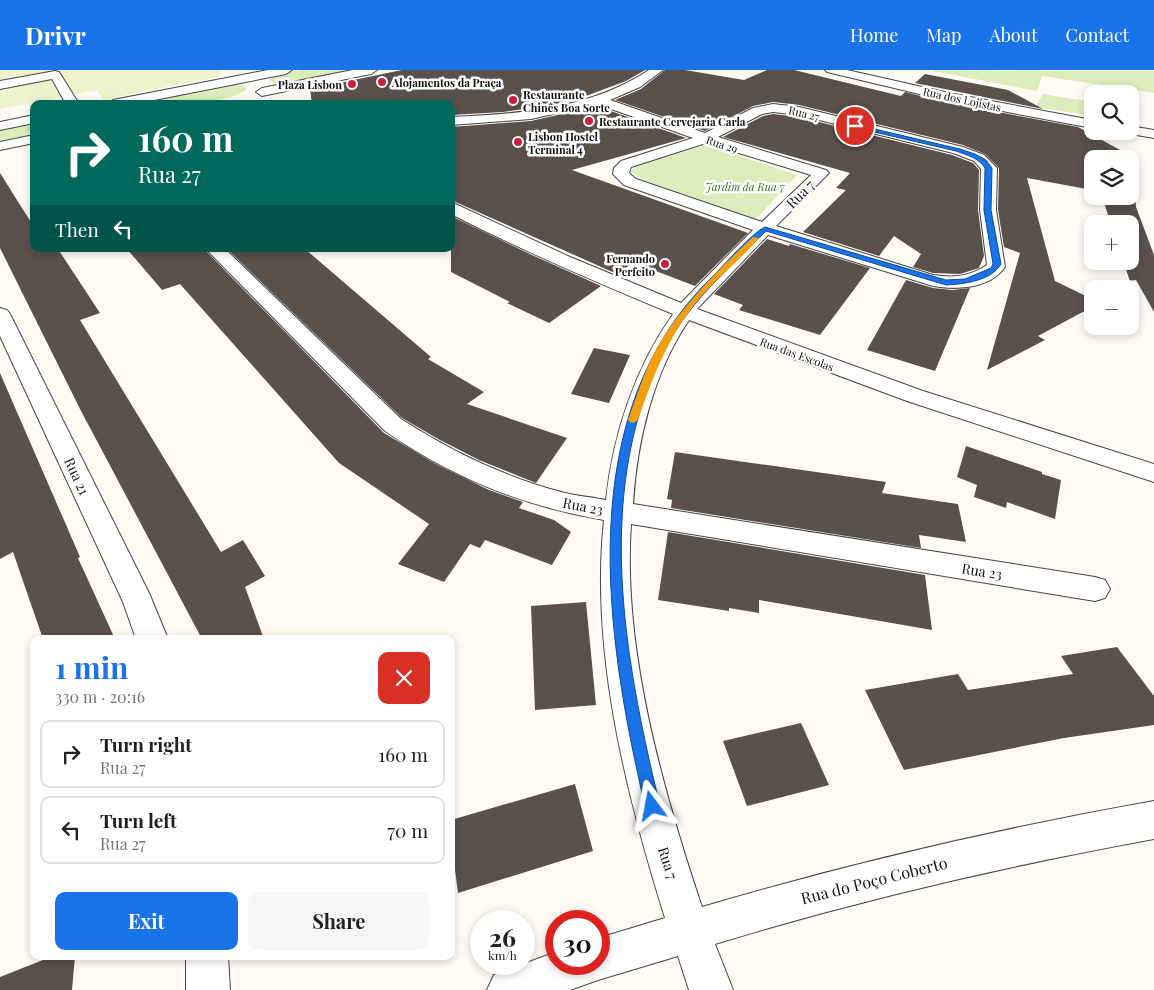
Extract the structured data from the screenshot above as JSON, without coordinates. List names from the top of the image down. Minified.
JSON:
{"streets":{"street":["Rua dos Lojistas","Rua 27","Rua 29","Rua 7","Rua das Escolas","Rua 21","Rua 23","Rua do Poço Coberto"]},"crossings":[["Rua 27","Rua 29"],["Rua 27","Rua 7"],["Rua 29","Rua 7"],["Rua 7","Rua das Escolas"],["Rua 7","Rua 23"],["Rua 7","Rua do Poço Coberto"]],"parks":["Jardim da Rua 7"],"places":["Alojamentos da Praça","Plaza Lisbon","Restaurante Chinês Boa Sorte","Restaurante Cervejaria Carla","Lisbon Hostel Terminal 4","Fernando Perfeito"],"page":{"header":"Drivr","nav":["Home","Map","About","Contact"],"map_buttons":["+","−"],"turn":["160 m","Rua 27"],"then":"Then","heading":["1 min","330 m · 20:16"],"list":[{"name":"Turn right","note":"Rua 27","value":"160 m"},{"name":"Turn left","note":"Rua 27","value":"70 m"}],"buttons":["Exit","Share"],"speed":"26 km/h","limit":"30"}}
